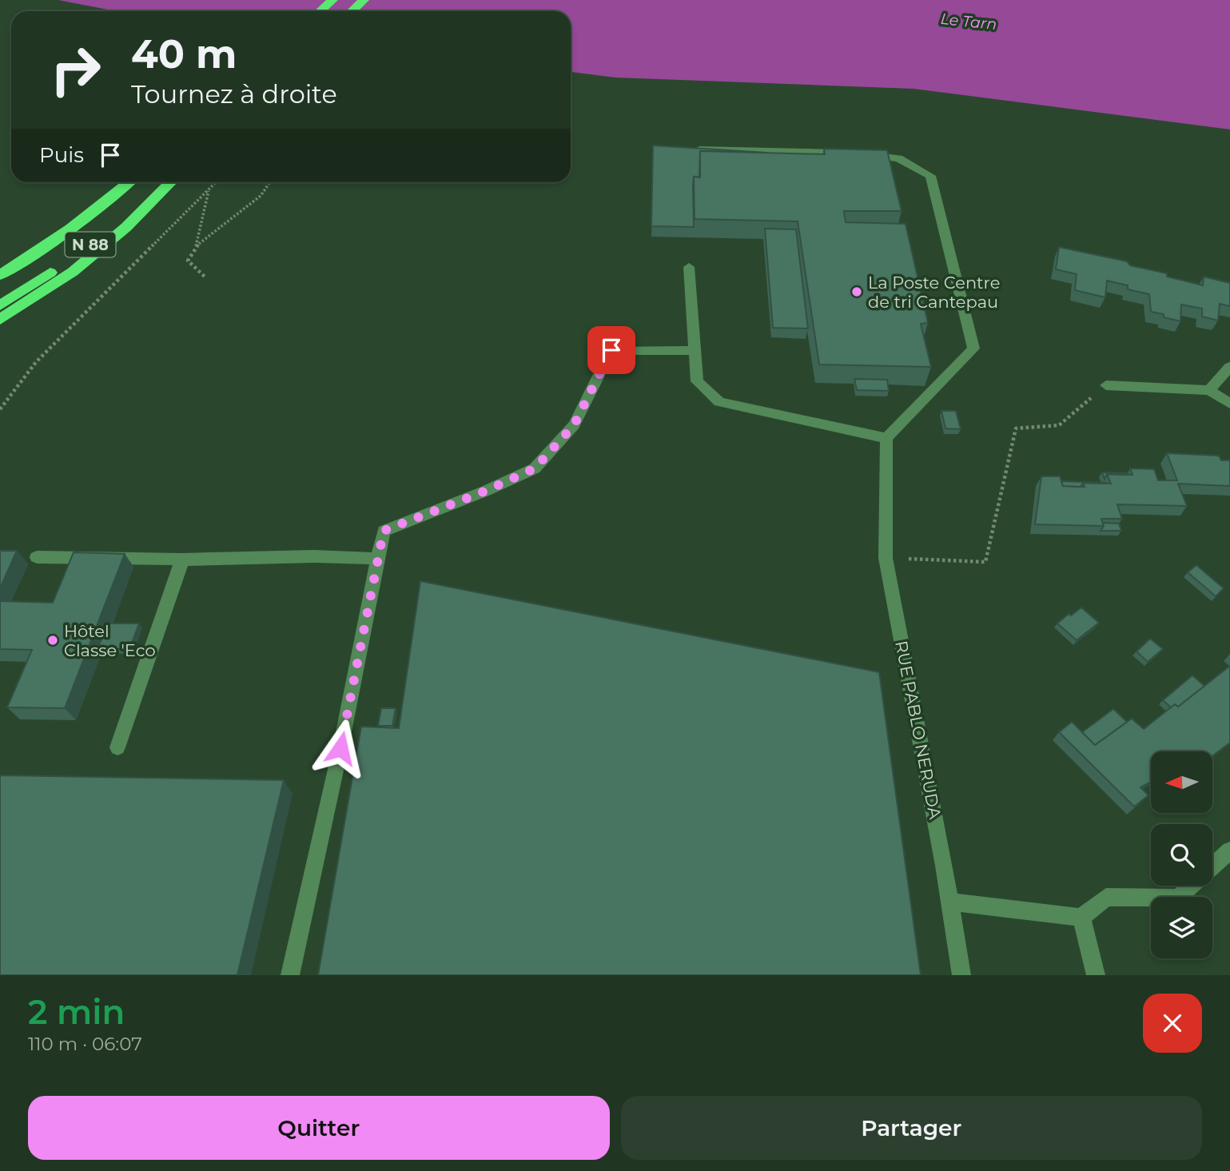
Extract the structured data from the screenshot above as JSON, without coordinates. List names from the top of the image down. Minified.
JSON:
{"streets":{"highway":["N 88"],"street":["RUE PABLO NERUDA"]},"water":["Le Tarn"],"places":["La Poste Centre de tri Cantepau","Hôtel Classe 'Eco"],"north":"left","page":{"turn":["40 m","Tournez à droite"],"then":"Puis","heading":["2 min","110 m · 06:07"],"buttons":["Quitter","Partager"]}}
